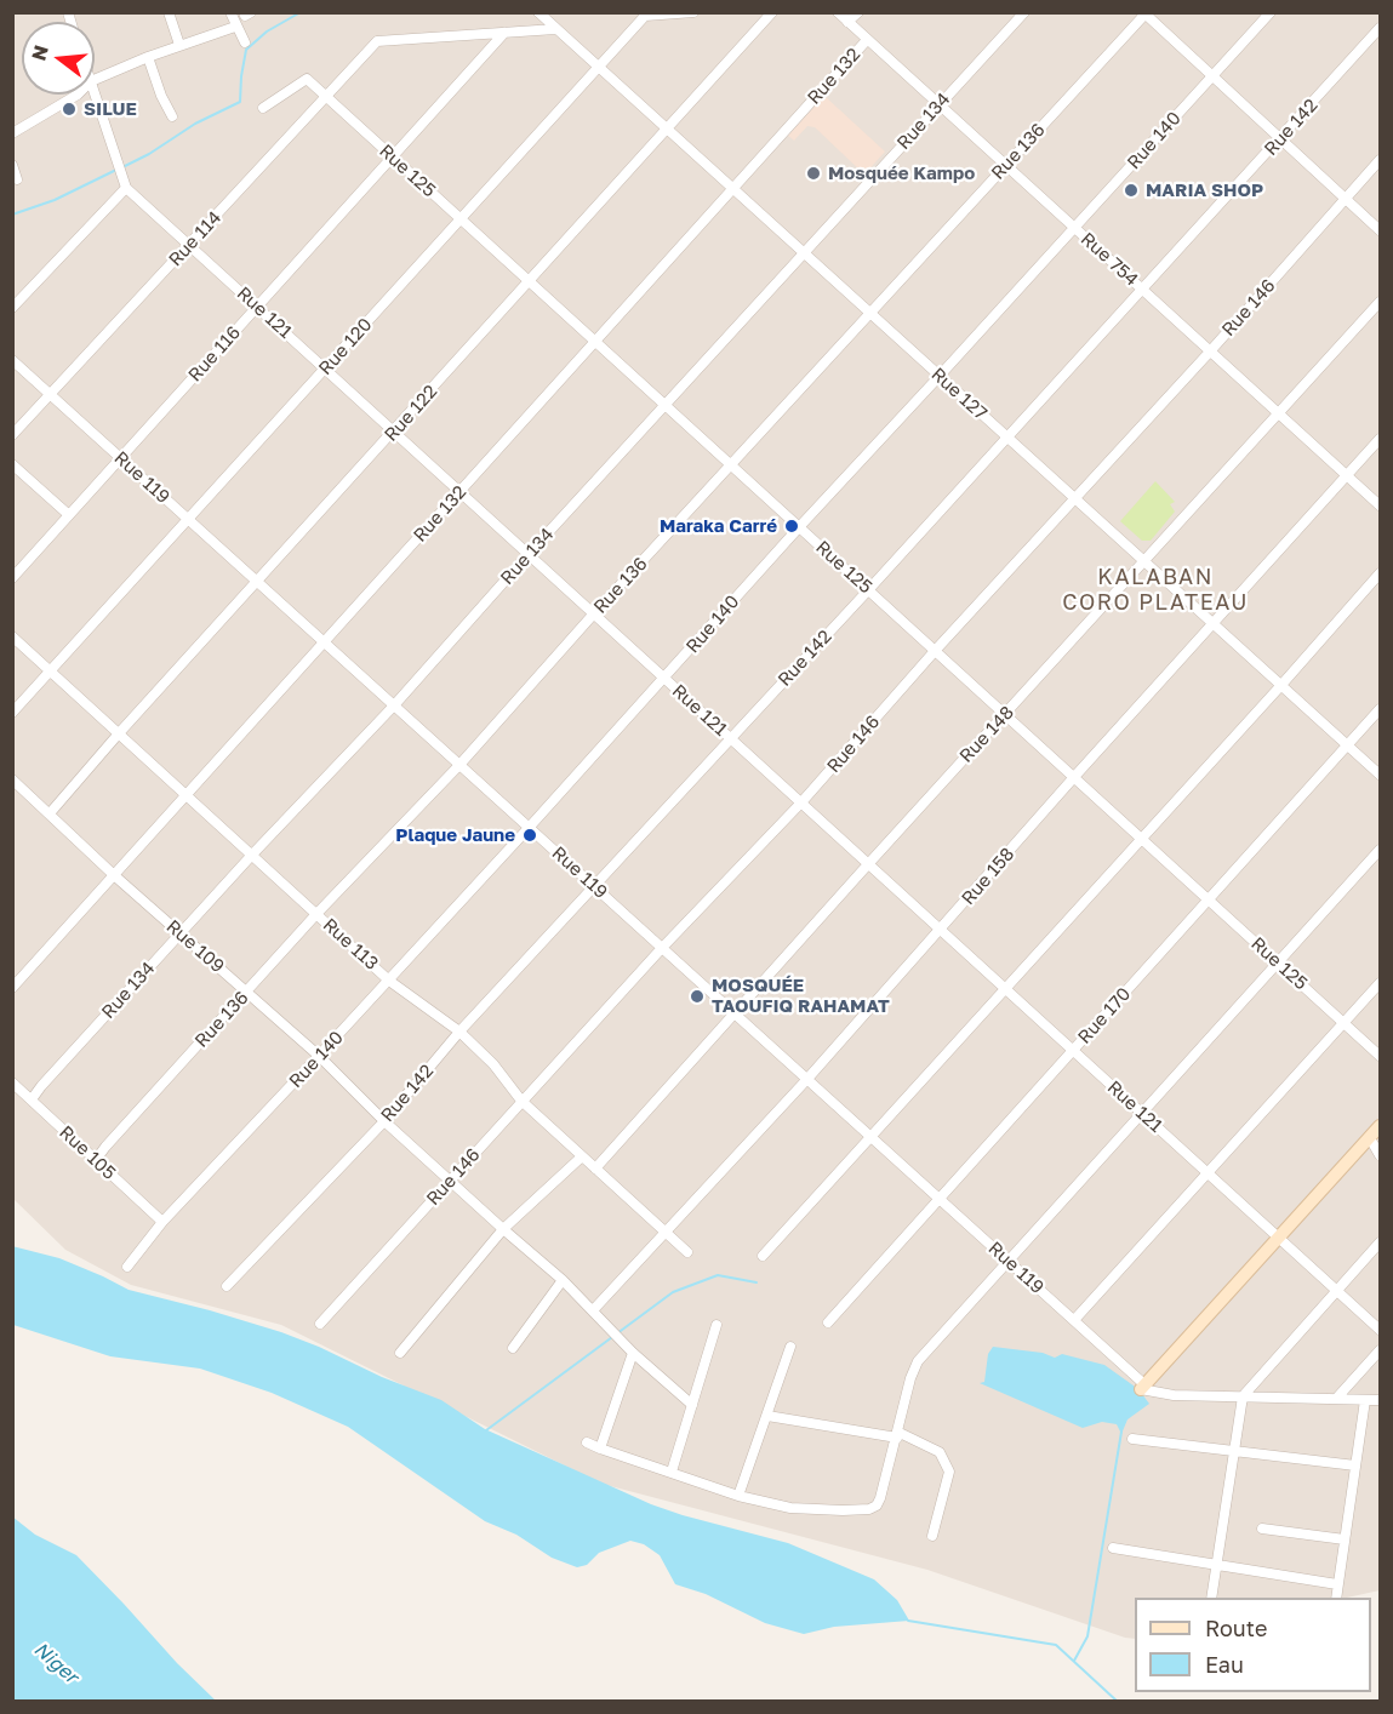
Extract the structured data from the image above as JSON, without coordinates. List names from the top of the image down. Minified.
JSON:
{"streets":{"street":["Rue 132","Rue 134","Rue 142","Rue 140","Rue 136","Rue 125","Rue 114","Rue 754","Rue 146","Rue 121","Rue 120","Rue 116","Rue 127","Rue 122","Rue 119","Rue 148","Rue 158","Rue 113","Rue 109","Rue 170","Rue 105"]},"crossings":[["Rue 132","Rue 125"],["Rue 132","Rue 754"],["Rue 132","Rue 121"],["Rue 132","Rue 127"],["Rue 132","Rue 119"],["Rue 132","Rue 113"],["Rue 132","Rue 109"],["Rue 134","Rue 125"],["Rue 134","Rue 754"],["Rue 134","Rue 121"],["Rue 134","Rue 127"],["Rue 134","Rue 119"],["Rue 134","Rue 113"],["Rue 134","Rue 109"],["Rue 134","Rue 105"],["Rue 142","Rue 125"],["Rue 142","Rue 754"],["Rue 142","Rue 121"],["Rue 142","Rue 127"],["Rue 142","Rue 119"],["Rue 142","Rue 113"],["Rue 142","Rue 109"],["Rue 140","Rue 125"],["Rue 140","Rue 754"],["Rue 140","Rue 121"],["Rue 140","Rue 127"],["Rue 140","Rue 119"],["Rue 140","Rue 113"],["Rue 140","Rue 109"],["Rue 140","Rue 105"],["Rue 136","Rue 125"],["Rue 136","Rue 754"],["Rue 136","Rue 121"],["Rue 136","Rue 127"],["Rue 136","Rue 119"],["Rue 136","Rue 113"],["Rue 136","Rue 109"],["Rue 136","Rue 105"],["Rue 125","Rue 114"],["Rue 125","Rue 146"],["Rue 125","Rue 120"],["Rue 125","Rue 116"],["Rue 125","Rue 122"],["Rue 125","Rue 148"],["Rue 125","Rue 158"],["Rue 125","Rue 170"],["Rue 114","Rue 121"],["Rue 114","Rue 116"],["Rue 114","Rue 119"],["Rue 754","Rue 146"],["Rue 754","Rue 148"],["Rue 754","Rue 158"],["Rue 146","Rue 121"],["Rue 146","Rue 127"],["Rue 146","Rue 119"],["Rue 146","Rue 113"],["Rue 146","Rue 109"],["Rue 121","Rue 120"],["Rue 121","Rue 116"],["Rue 121","Rue 122"],["Rue 121","Rue 148"],["Rue 121","Rue 158"],["Rue 121","Rue 170"],["Rue 120","Rue 127"],["Rue 120","Rue 119"],["Rue 120","Rue 113"],["Rue 116","Rue 119"],["Rue 127","Rue 122"],["Rue 127","Rue 148"],["Rue 127","Rue 158"],["Rue 127","Rue 170"],["Rue 122","Rue 119"],["Rue 122","Rue 113"],["Rue 122","Rue 109"],["Rue 119","Rue 148"],["Rue 119","Rue 158"],["Rue 119","Rue 170"],["Rue 148","Rue 113"],["Rue 158","Rue 113"],["Rue 158","Rue 109"]],"districts":["KALABAN CORO PLATEAU"],"water":["Niger"],"places":["SILUE","Mosquée Kampo","MARIA SHOP","Maraka Carré","Plaque Jaune","MOSQUÉE TAOUFIQ RAHAMAT"],"legend":["Route","Eau"],"north":"left"}
